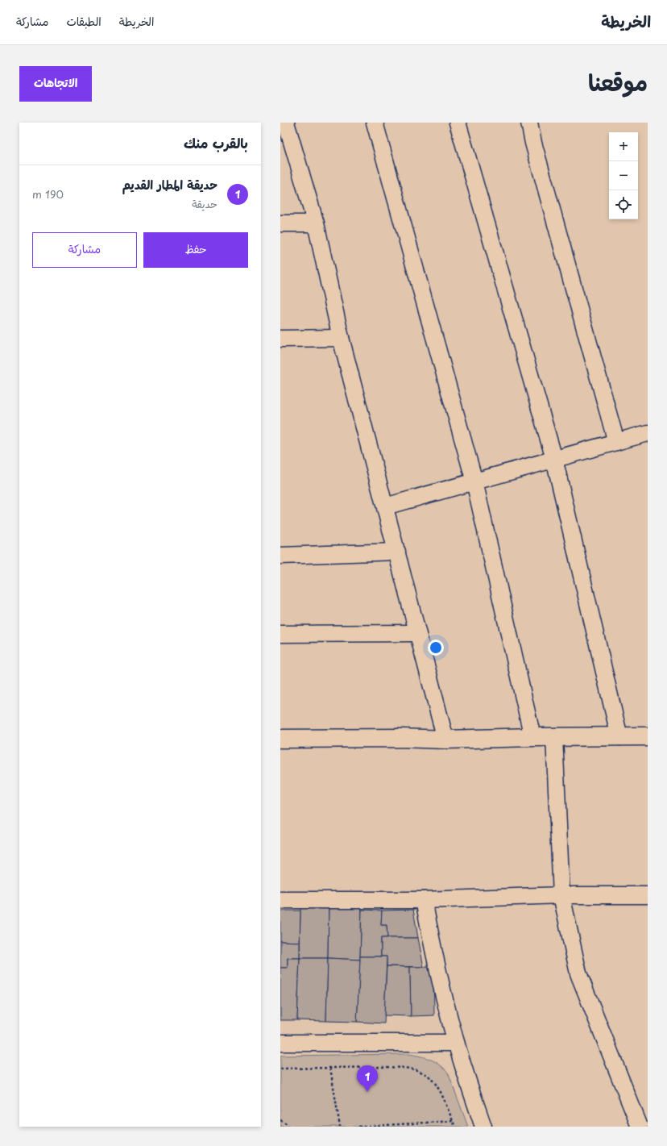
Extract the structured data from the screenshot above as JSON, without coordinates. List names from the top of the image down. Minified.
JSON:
{"page":{"header":"الخريطة","nav":["الخريطة","الطبقات","مشاركة"],"title":"موقعنا","buttons":["الاتجاهات",["حفظ","مشاركة"]],"heading":"بالقرب منك","map_buttons":["+","−"],"list":[{"mark":"1","name":"حديقة المطار القديم","note":"حديقة","value":"190 m"}],"pins":"1"}}
